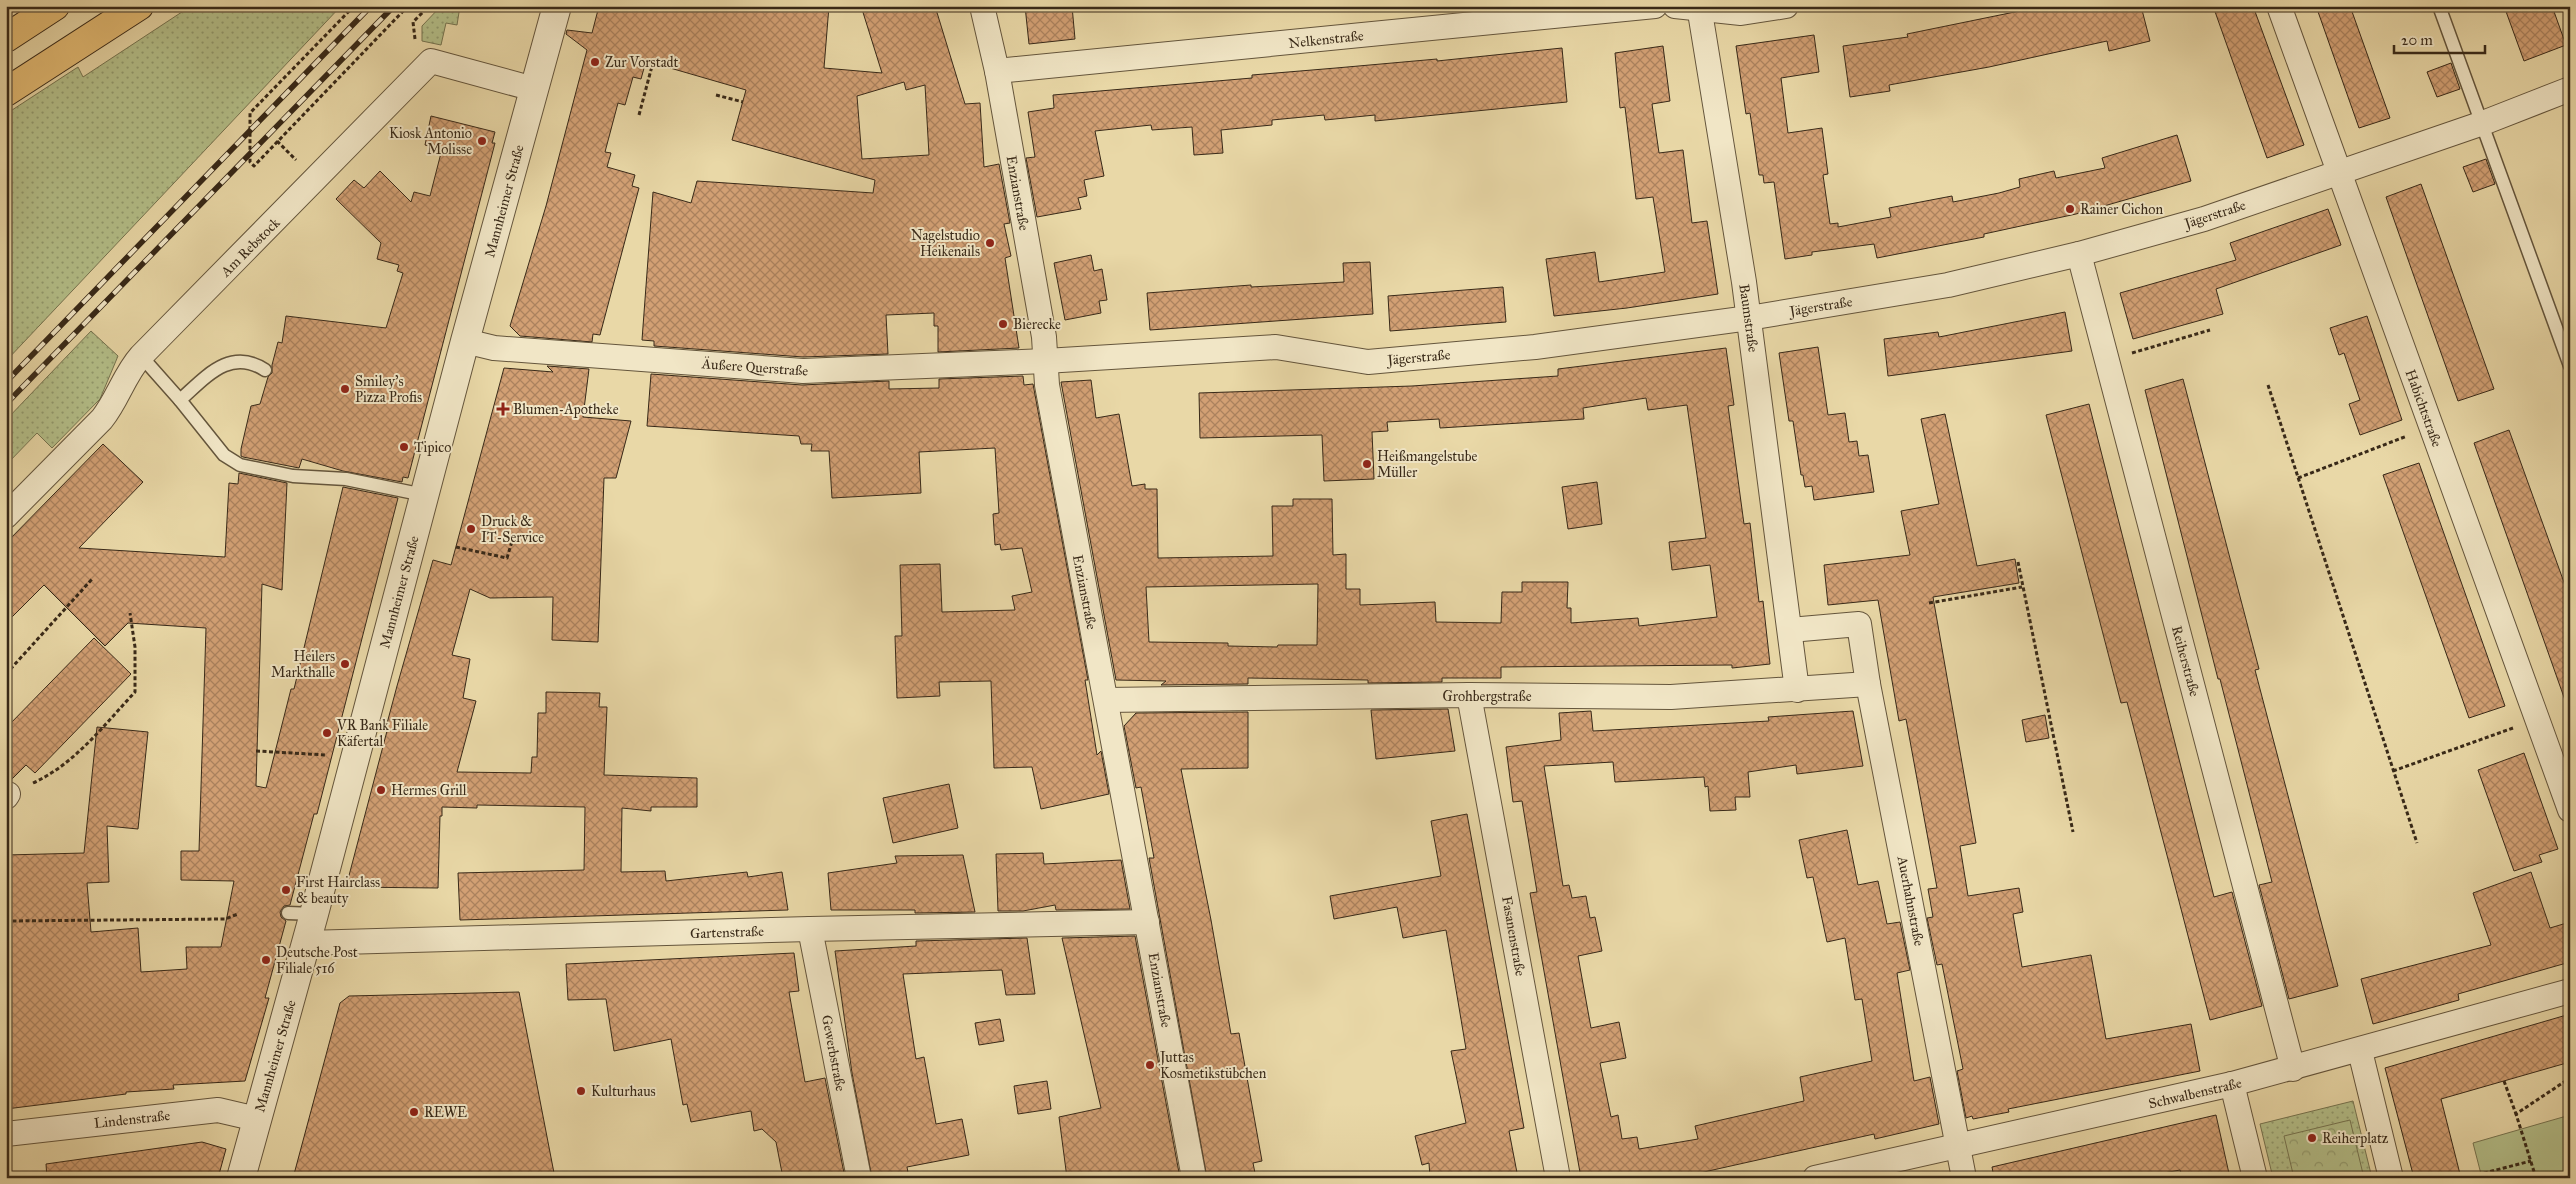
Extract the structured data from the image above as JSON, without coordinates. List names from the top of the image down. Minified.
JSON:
{"streets":{"street":["Nelkenstraße","Enzianstraße","Mannheimer Straße","Jägerstraße","Am Rebstock","Baumstraße","Äußere Querstraße","Habichtstraße","Reiherstraße","Grohbergstraße","Auerhahnstraße","Gartenstraße","Fasanenstraße","Gewerbstraße","Schwalbenstraße","Lindenstraße"]},"crossings":[["Nelkenstraße","Enzianstraße"],["Enzianstraße","Jägerstraße"],["Enzianstraße","Äußere Querstraße"],["Enzianstraße","Grohbergstraße"],["Enzianstraße","Gartenstraße"],["Mannheimer Straße","Am Rebstock"],["Mannheimer Straße","Äußere Querstraße"],["Mannheimer Straße","Gartenstraße"],["Mannheimer Straße","Lindenstraße"],["Jägerstraße","Baumstraße"],["Jägerstraße","Äußere Querstraße"],["Jägerstraße","Habichtstraße"],["Jägerstraße","Reiherstraße"],["Baumstraße","Grohbergstraße"],["Baumstraße","Auerhahnstraße"],["Reiherstraße","Schwalbenstraße"],["Grohbergstraße","Auerhahnstraße"],["Grohbergstraße","Fasanenstraße"],["Auerhahnstraße","Schwalbenstraße"],["Gartenstraße","Gewerbstraße"]],"places":{"other":["Zur Vorstadt","Kiosk Antonio Molisse","Rainer Cichon","Nagelstudio Heikenails","Bierecke","Smiley's Pizza Profis","Tipico","Heißmangelstube Müller","Druck & IT-Service","Heilers Markthalle","VR Bank Filiale Käfertal","Hermes Grill","First Hairclass & beauty","Deutsche Post Filiale 516","Juttas Kosmetikstübchen","Kulturhaus","REWE","Reiherplatz"],"health":["Blumen-Apotheke"]},"scale_bar":"20 m"}
